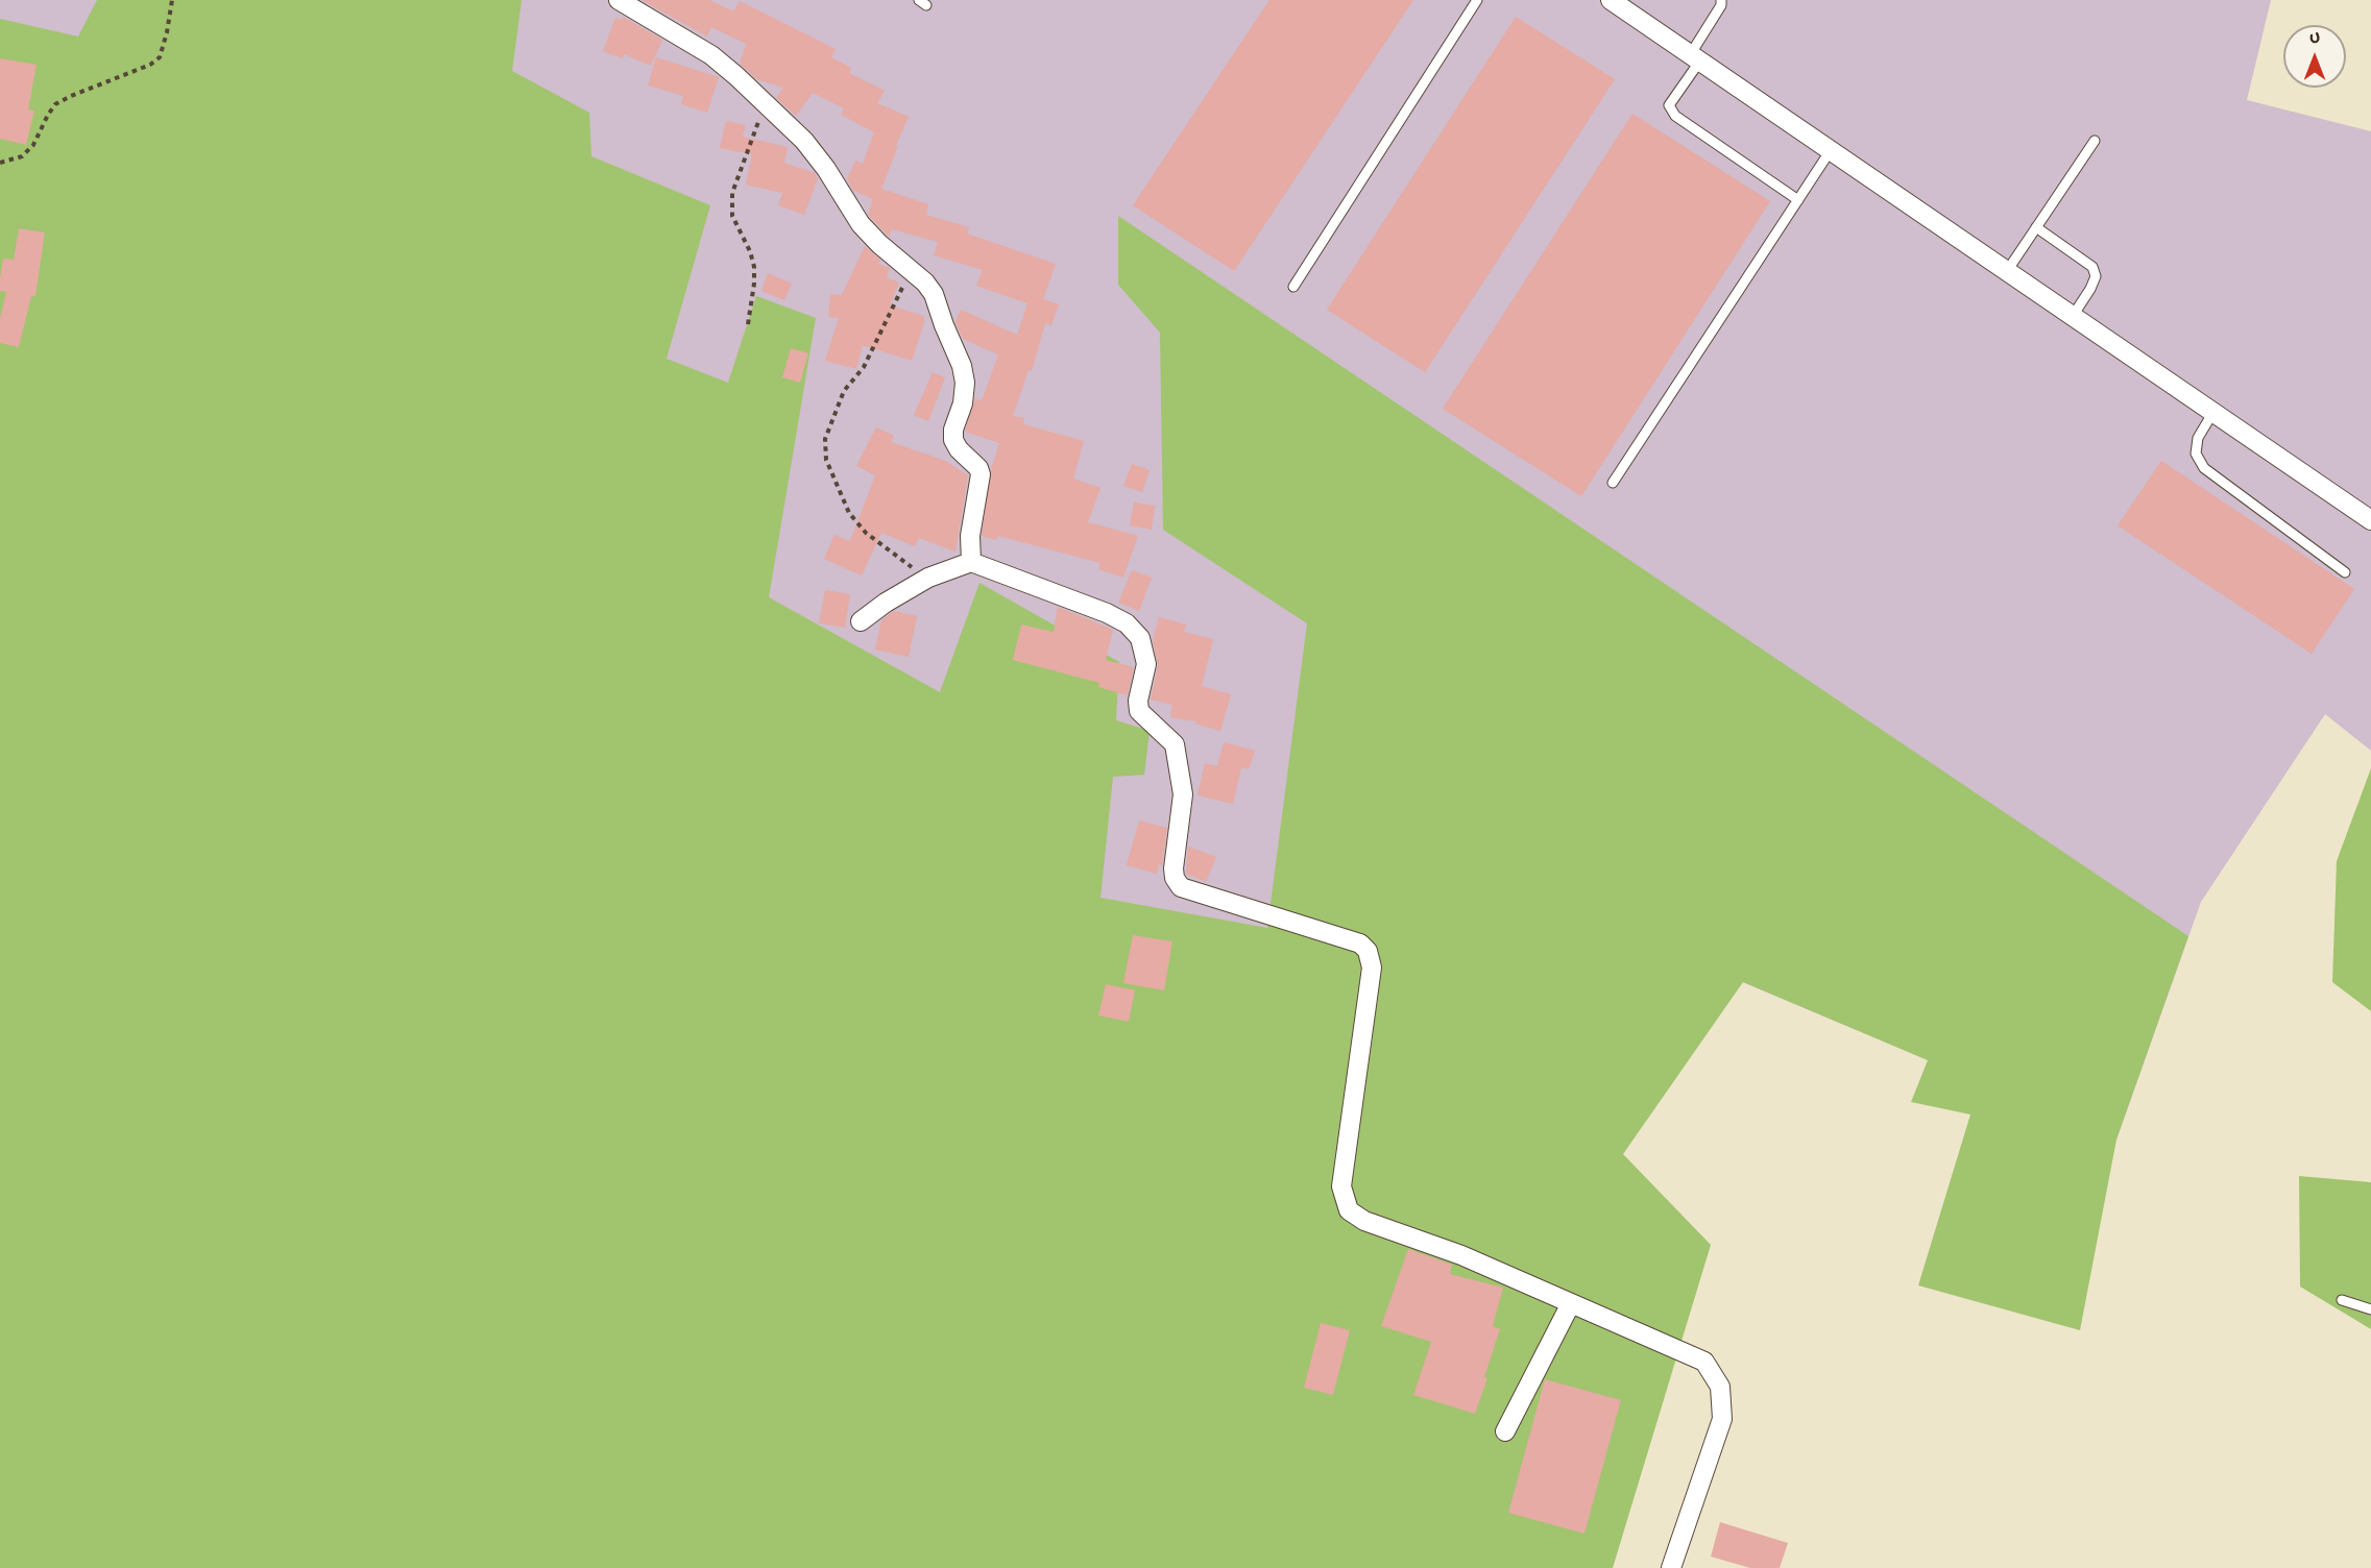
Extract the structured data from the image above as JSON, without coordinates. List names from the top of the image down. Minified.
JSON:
{"north":"top"}
